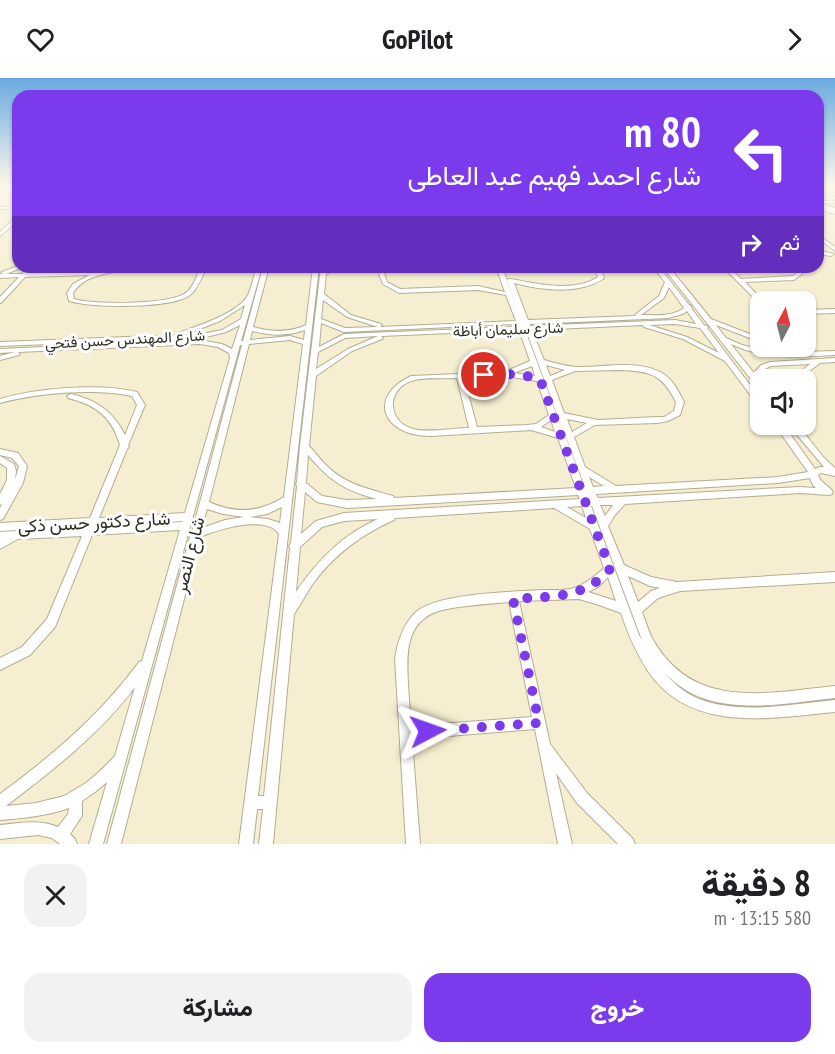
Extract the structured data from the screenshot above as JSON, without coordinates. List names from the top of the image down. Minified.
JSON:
{"streets":{"street":["شارع سليمان أباظة","شارع المهندس حسن فتحي","شارع دكتور حسن ذكى","شارع النصر"]},"north":"top","page":{"header":"GoPilot","turn":["80 m","شارع احمد فهيم عبد العاطى"],"then":"ثم","heading":["8 دقيقة","580 m · 13:15"],"buttons":["خروج","مشاركة"]}}
